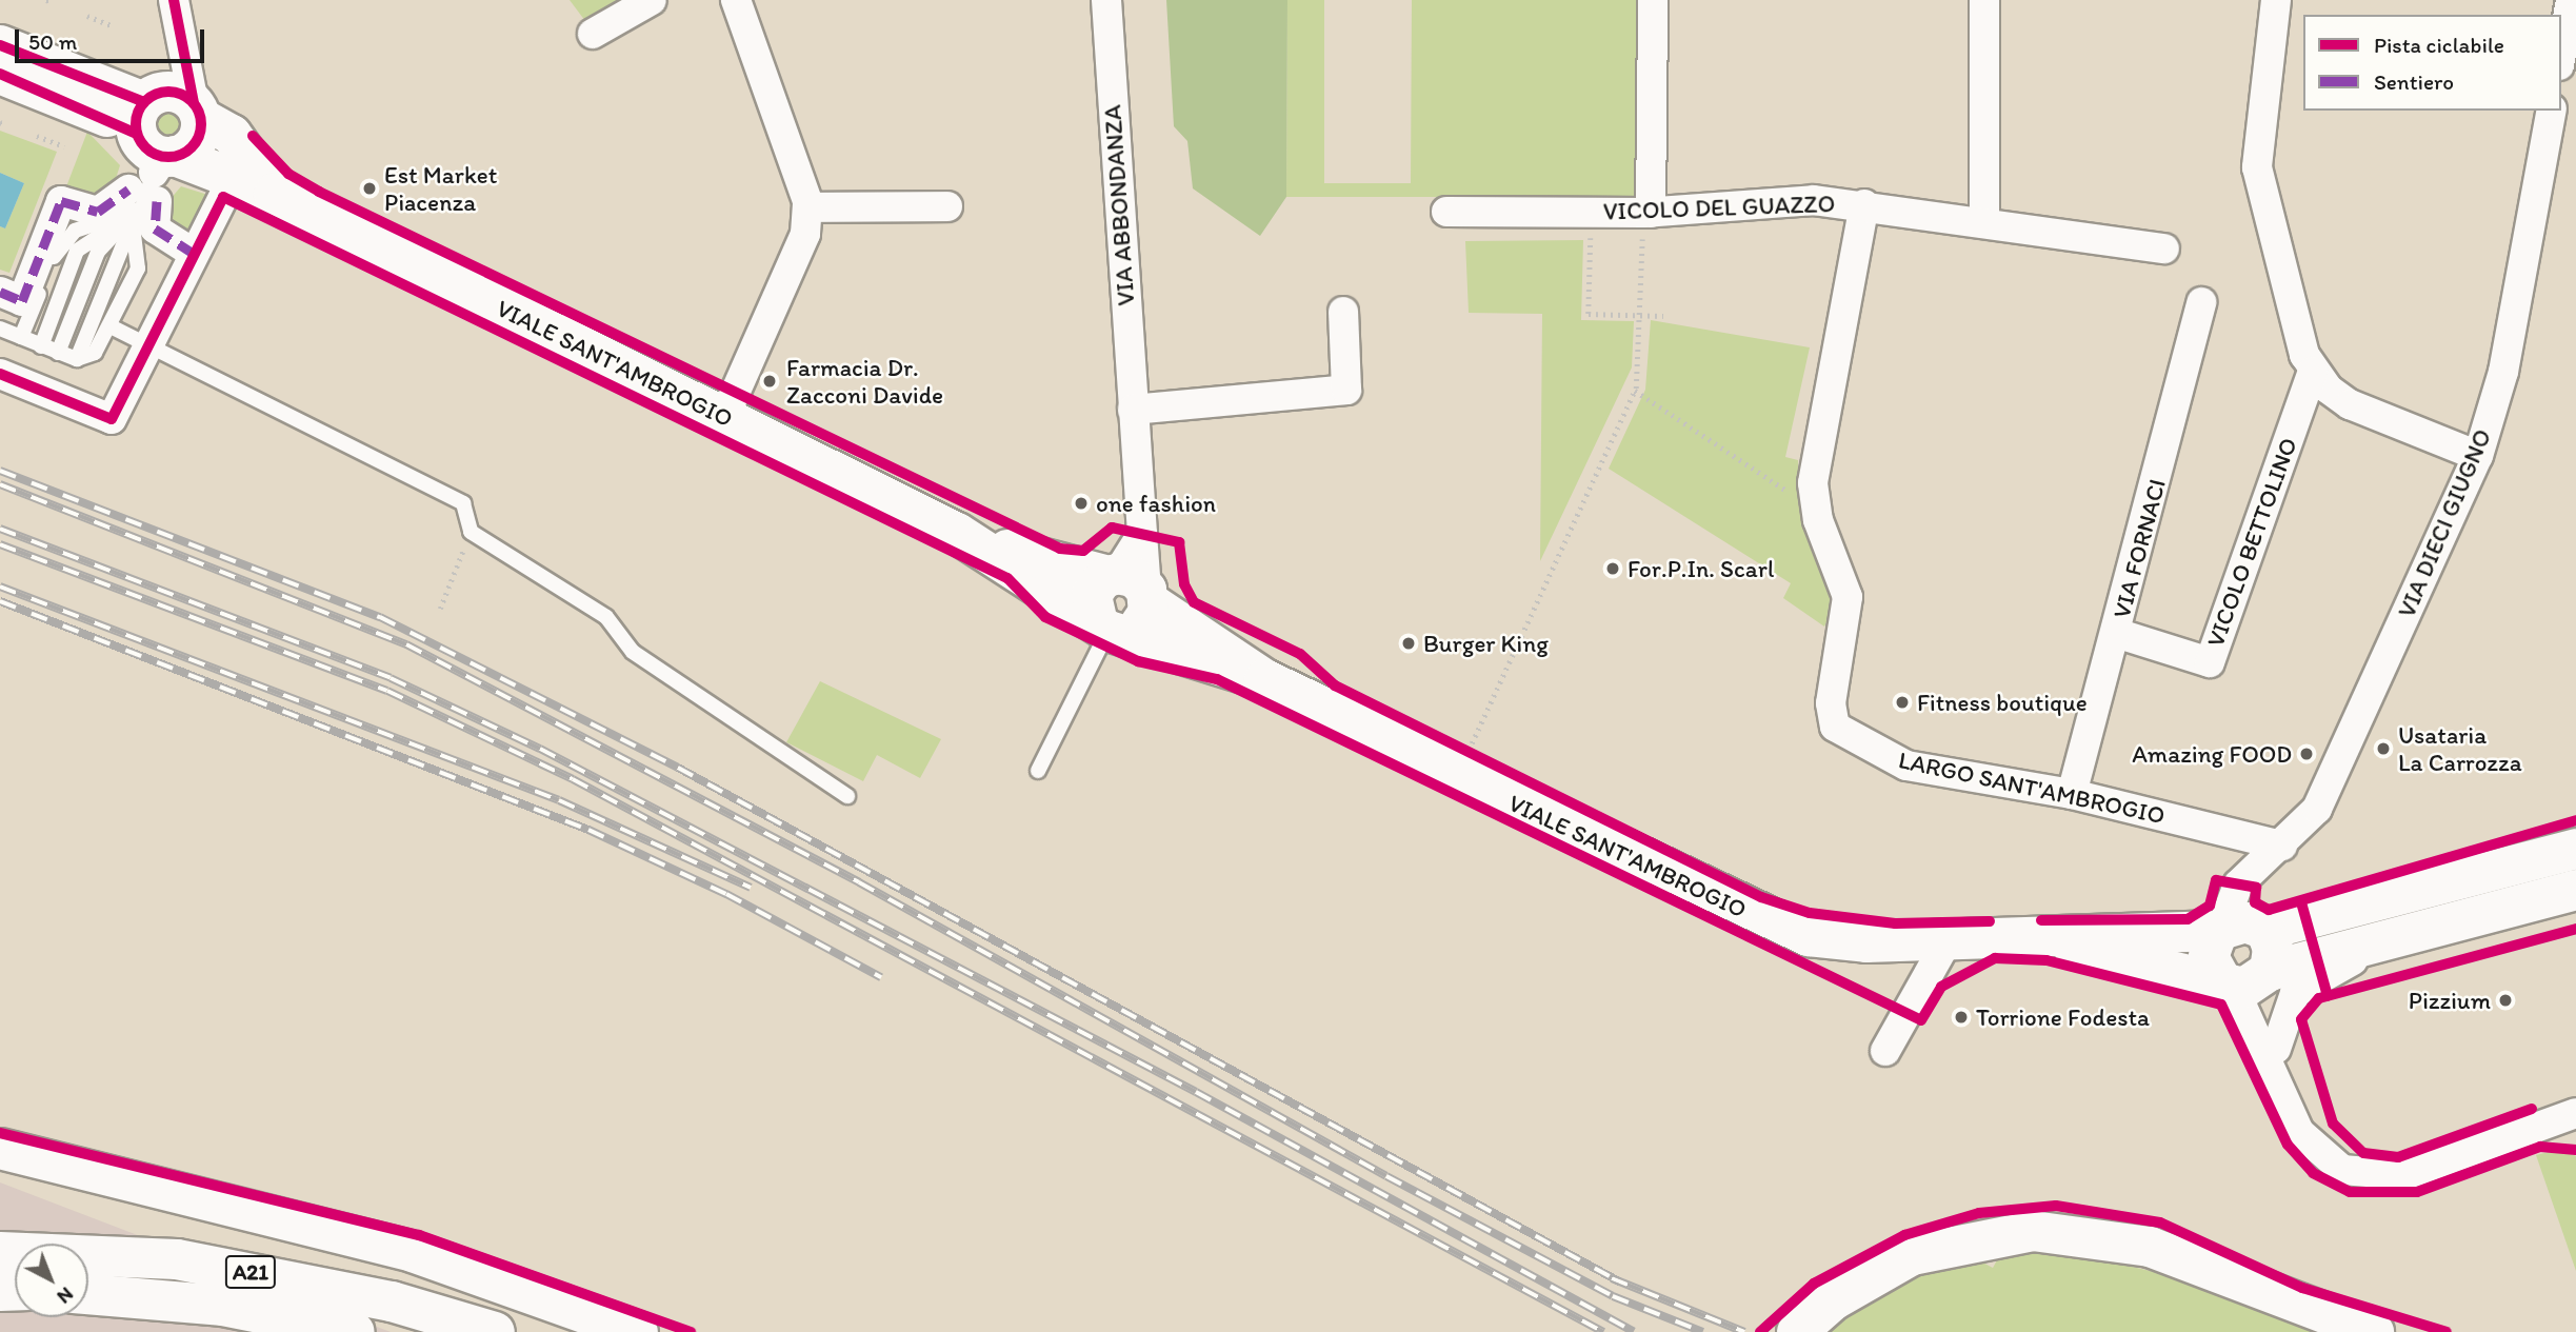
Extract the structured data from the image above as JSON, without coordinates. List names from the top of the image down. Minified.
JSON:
{"streets":{"main road":["VIALE SANT'AMBROGIO","A21"],"street":["VIA ABBONDANZA","VICOLO DEL GUAZZO","VIA DIECI GIUGNO","VICOLO BETTOLINO","VIA FORNACI","LARGO SANT'AMBROGIO"]},"crossings":[["VIA ABBONDANZA","VIALE SANT'AMBROGIO"],["VICOLO DEL GUAZZO","LARGO SANT'AMBROGIO"],["VIALE SANT'AMBROGIO","VIA DIECI GIUGNO"],["VIA DIECI GIUGNO","LARGO SANT'AMBROGIO"],["VICOLO BETTOLINO","VIA FORNACI"],["VIA FORNACI","LARGO SANT'AMBROGIO"]],"places":["Est Market Piacenza","Farmacia Dr. Zacconi Davide","one fashion","For.P.In. Scarl","Burger King","Fitness boutique","Usataria La Carrozza","Amazing FOOD","Pizzium","Torrione Fodesta"],"legend":["Pista ciclabile","Sentiero"],"scale_bar":"50 m","north":"bottom right"}
